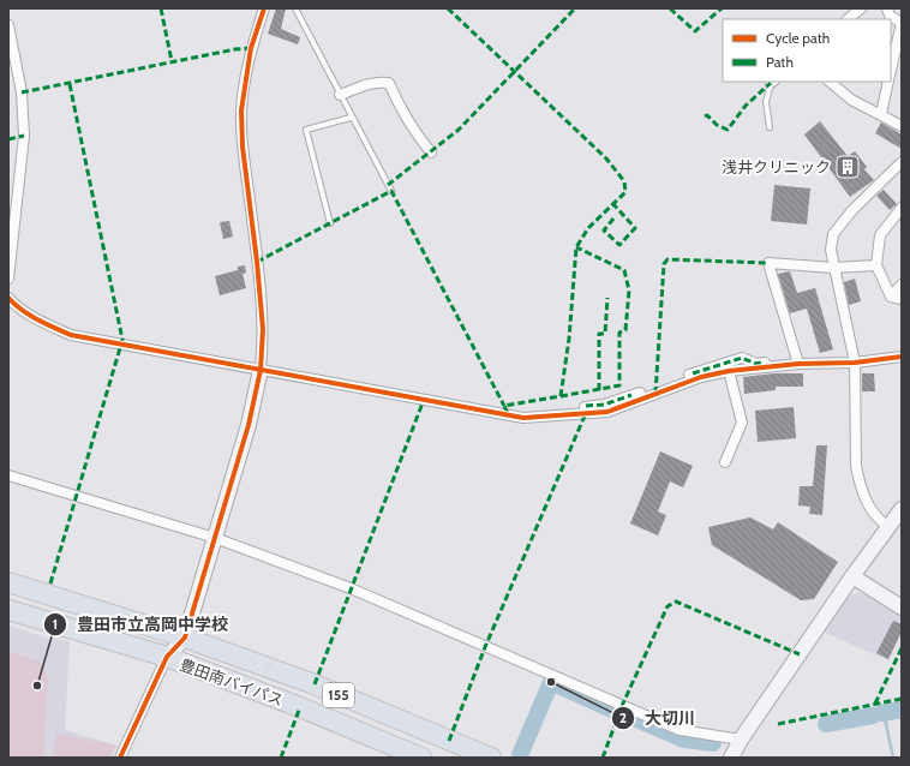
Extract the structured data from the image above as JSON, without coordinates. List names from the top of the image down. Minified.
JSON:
{"streets":{"highway":["豊田南バイパス","155"]},"places":{"building":["浅井クリニック"],"other":["大切川","豊田市立高岡中学校"]},"legend":["Cycle path","Path"]}
